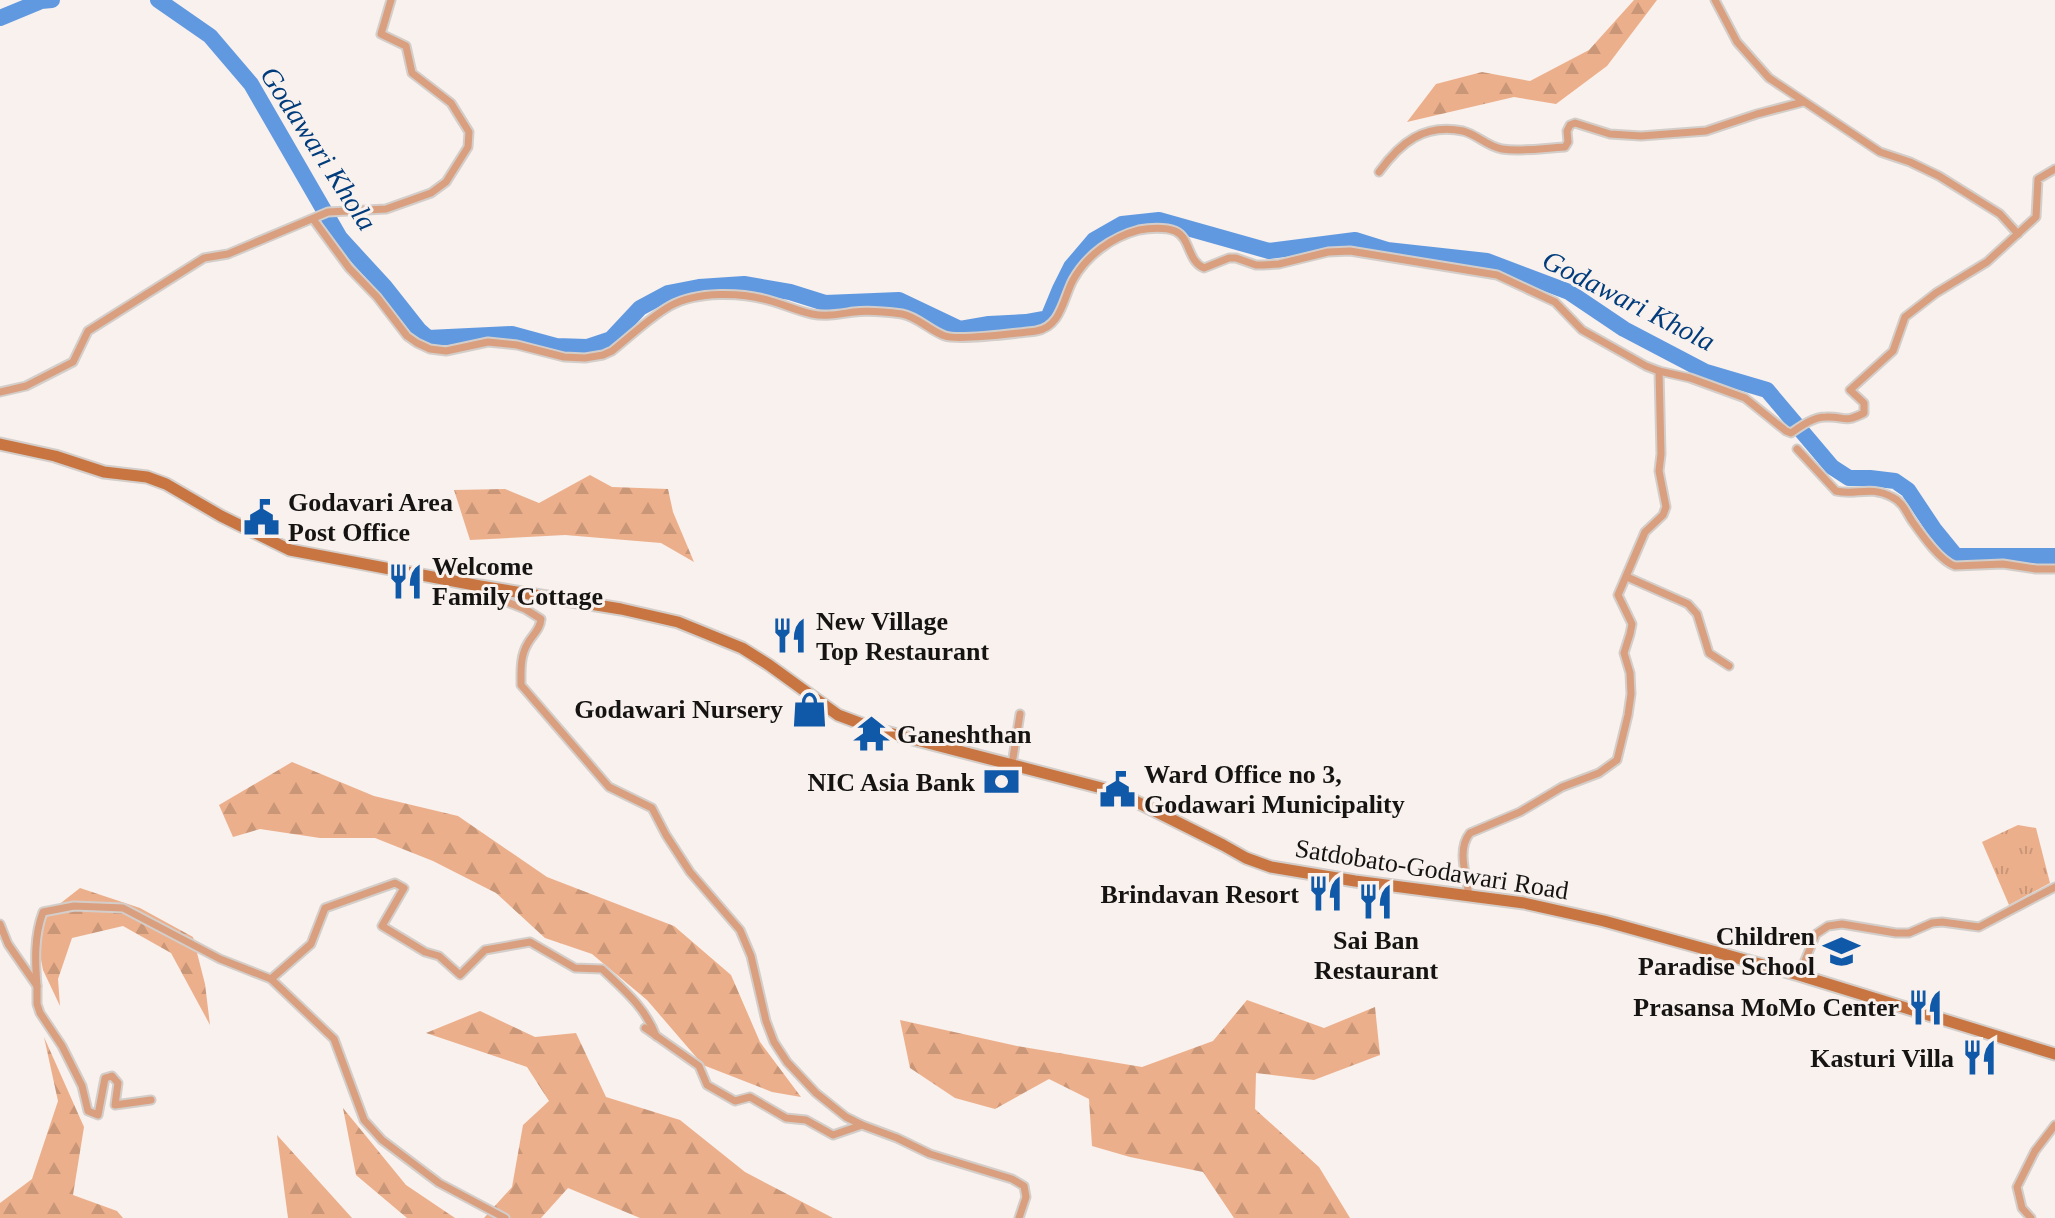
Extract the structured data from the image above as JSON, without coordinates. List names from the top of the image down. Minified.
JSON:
{"streets":{"street":["Satdobato-Godawari Road"]},"water":["Godawari Khola"],"places":{"public building":["Godavari Area Post Office","Ward Office no 3, Godawari Municipality"],"restaurant":["Welcome Family Cottage","New Village Top Restaurant","Brindavan Resort","Sai Ban Restaurant","Prasansa MoMo Center","Kasturi Villa"],"shop":["Godawari Nursery"],"temple":["Ganeshthan"],"bank":["NIC Asia Bank"],"school or university":["Children Paradise School"]}}
